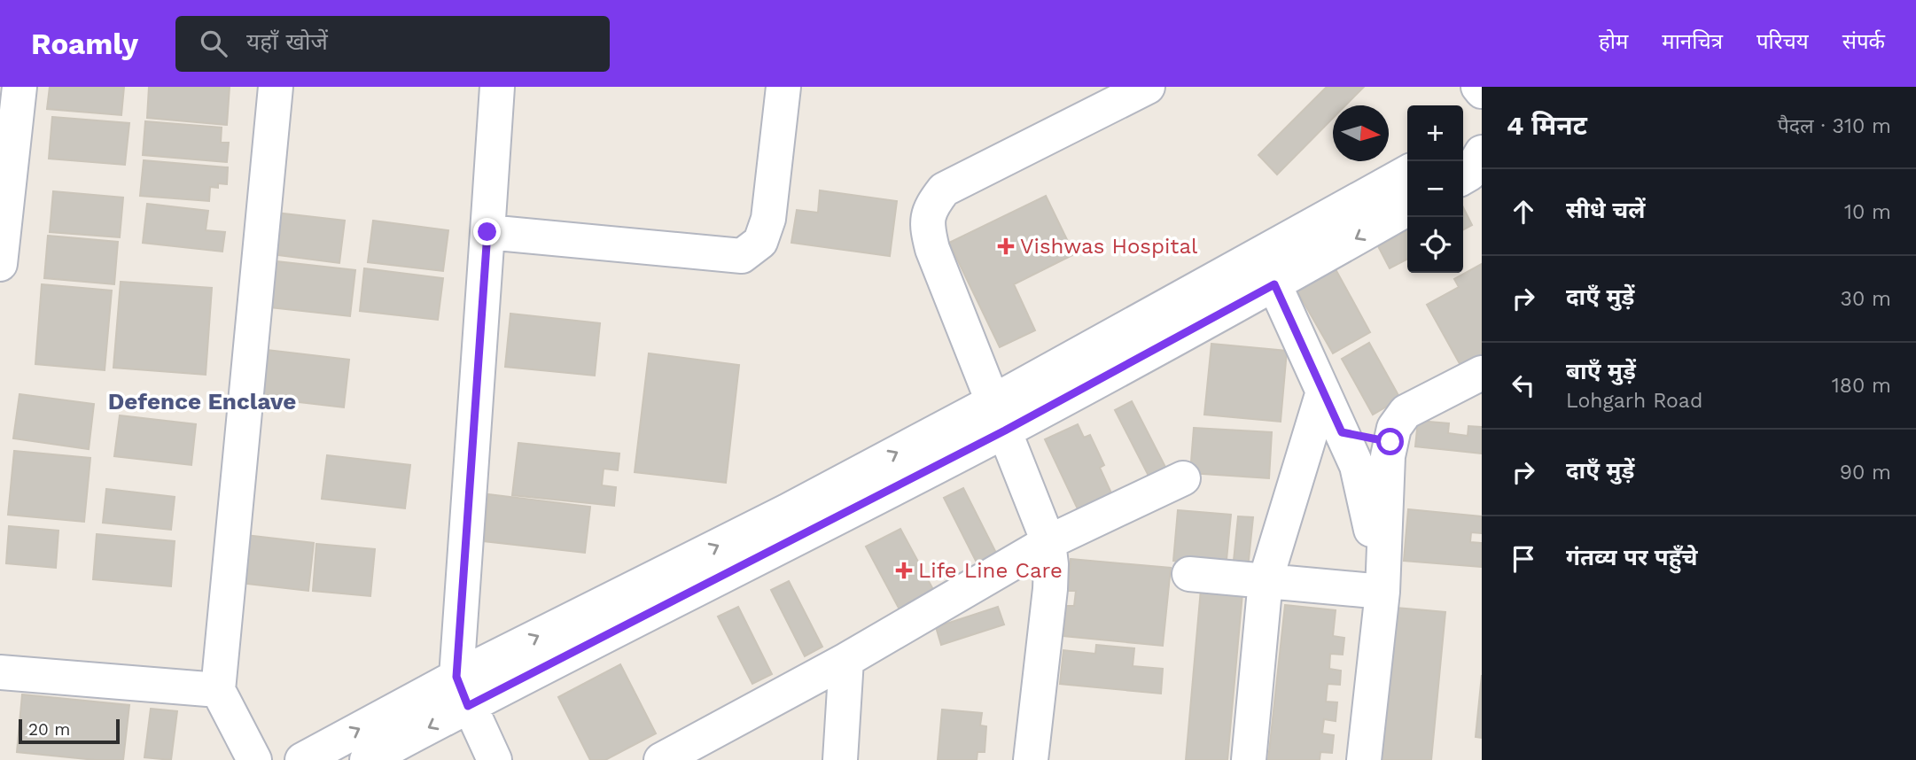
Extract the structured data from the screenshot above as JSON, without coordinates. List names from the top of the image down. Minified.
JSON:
{"districts":["Defence Enclave"],"places":{"health":["Vishwas Hospital","Life Line Care"]},"scale_bar":"20 m","north":"right","page":{"header":"Roamly","search":"यहाँ खोजें","nav":["होम","मानचित्र","परिचय","संपर्क"],"heading":["4 मिनट","पैदल · 310 m"],"map_buttons":["+","−"],"list":[["सीधे चलें","10 m"],["दाएँ मुड़ें","30 m"],["बाएँ मुड़ें","Lohgarh Road","180 m"],["दाएँ मुड़ें","90 m"],"गंतव्य पर पहुँचे"],"scale":"20 m"}}
